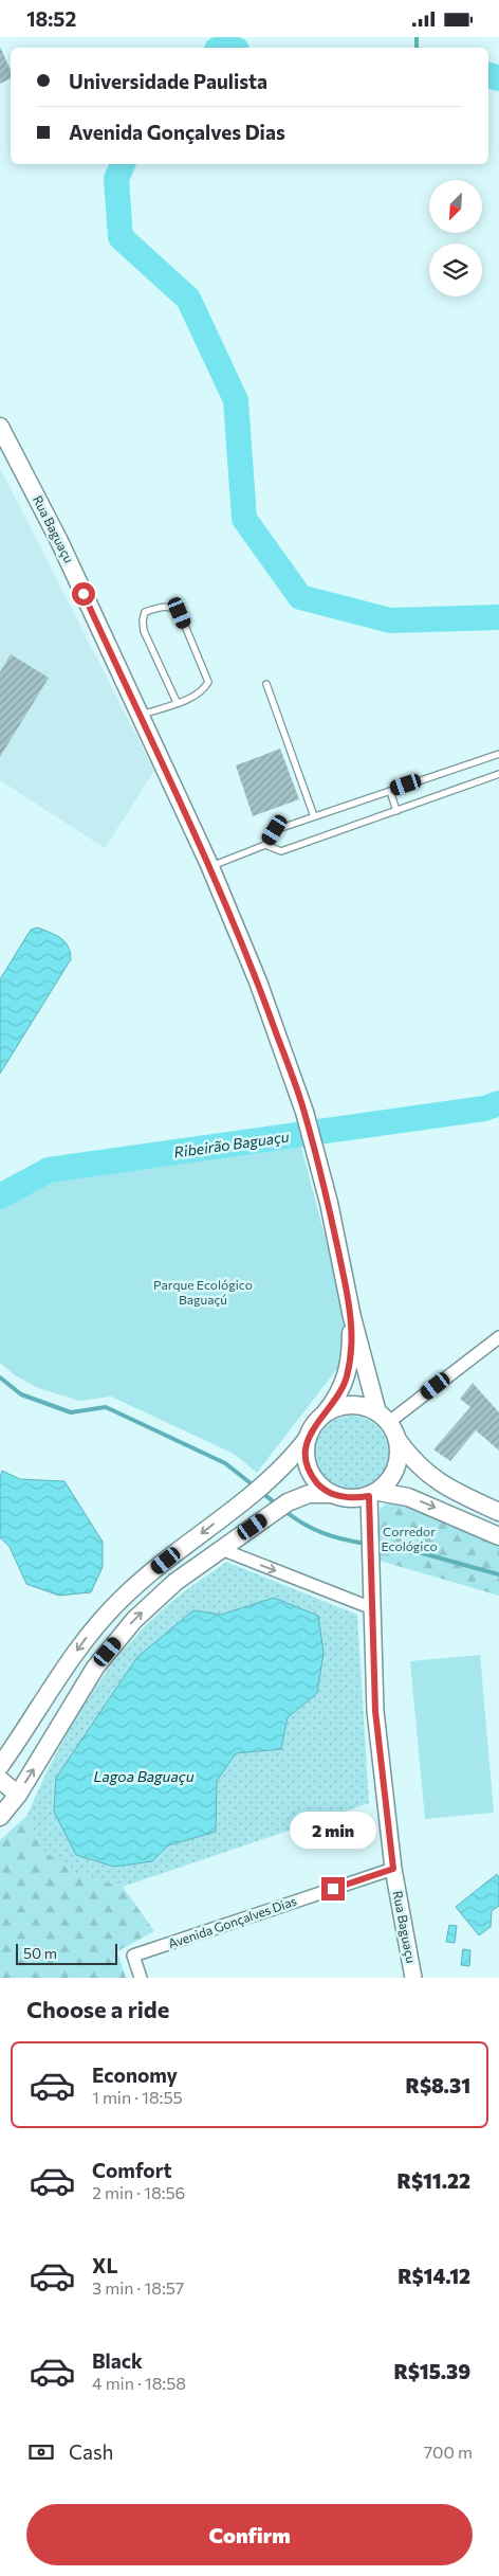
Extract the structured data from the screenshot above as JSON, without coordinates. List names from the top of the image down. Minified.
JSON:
{"streets":{"main road":["Rua Baguaçu"],"street":["Avenida Gonçalves Dias"]},"crossings":[["Rua Baguaçu","Avenida Gonçalves Dias"]],"water":["Ribeirão Baguaçu","Lagoa Baguaçu"],"parks":["Parque Ecológico Baguaçú","Corredor Ecológico"],"scale_bar":"50 m","north":"bottom left","page":{"status":"18:52","banner":["Universidade Paulista","Avenida Gonçalves Dias"],"bubble":"2 min","scale":"50 m","heading":"Choose a ride","list":[{"name":"Economy","note":"1 min · 18:55","value":"R$8.31"},{"name":"Comfort","note":"2 min · 18:56","value":"R$11.22"},{"name":"XL","note":"3 min · 18:57","value":"R$14.12"},{"name":"Black","note":"4 min · 18:58","value":"R$15.39"}],"pay":["Cash","700 m"],"buttons":"Confirm"}}
